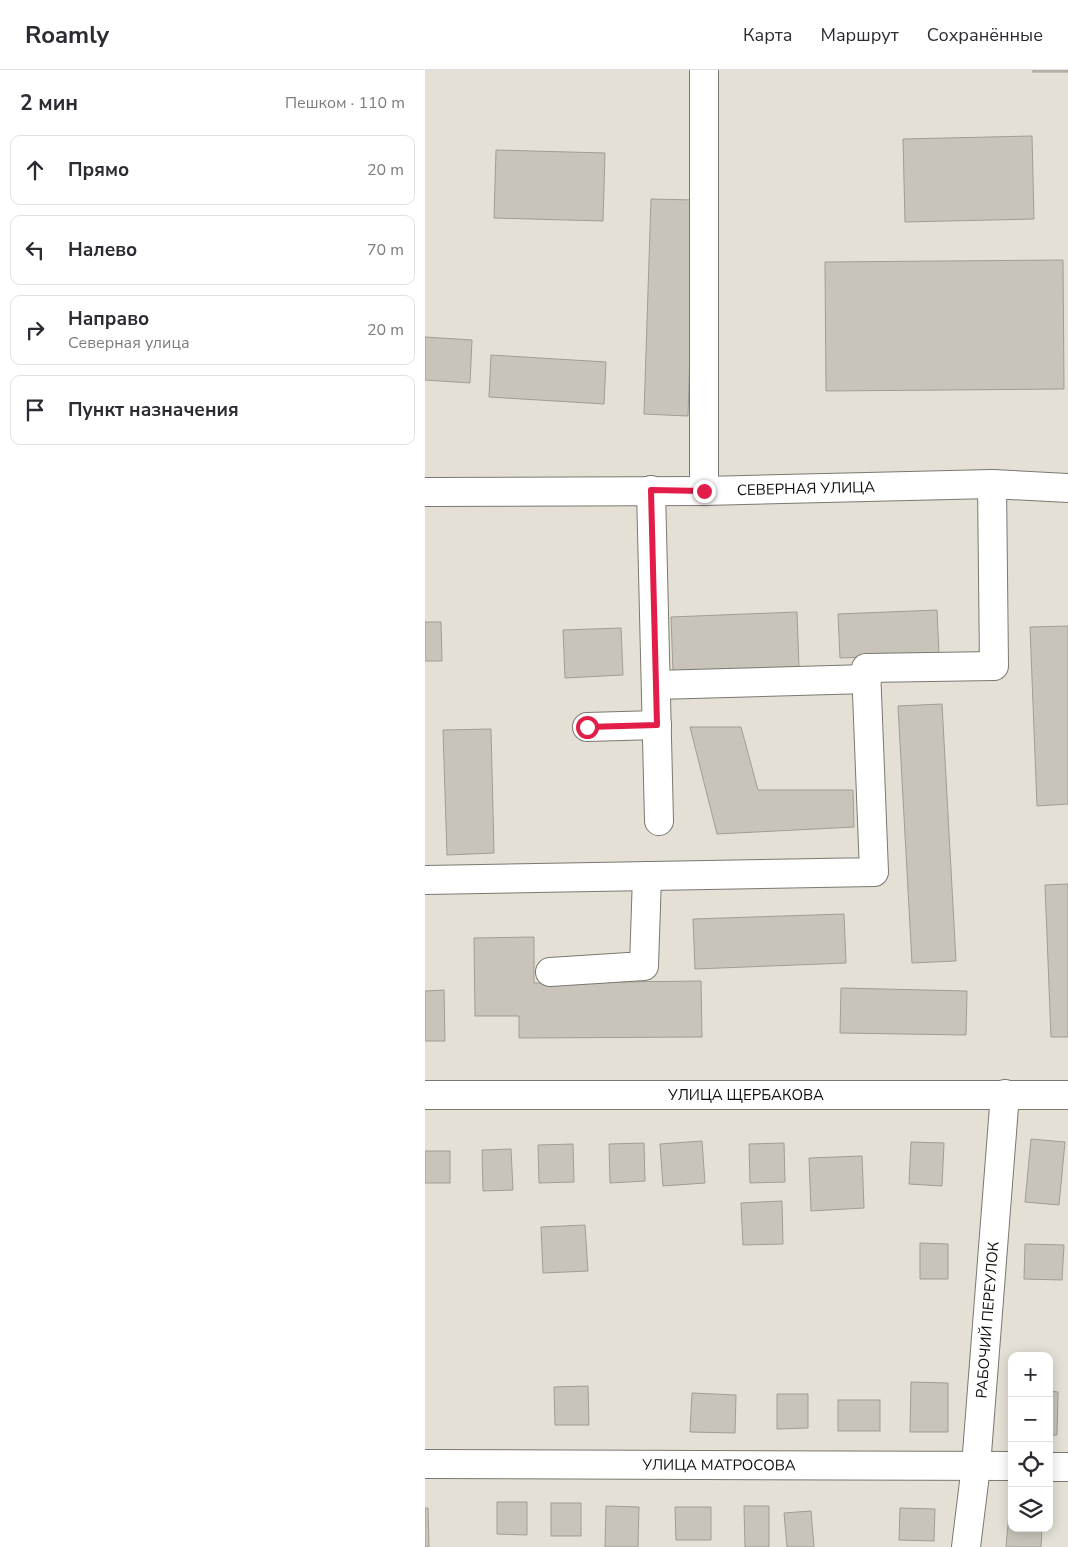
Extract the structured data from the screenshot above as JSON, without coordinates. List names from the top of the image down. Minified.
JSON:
{"streets":{"street":["СЕВЕРНАЯ УЛИЦА","УЛИЦА ЩЕРБАКОВА","РАБОЧИЙ ПЕРЕУЛОК","УЛИЦА МАТРОСОВА"]},"crossings":[["УЛИЦА ЩЕРБАКОВА","РАБОЧИЙ ПЕРЕУЛОК"],["РАБОЧИЙ ПЕРЕУЛОК","УЛИЦА МАТРОСОВА"]],"page":{"header":"Roamly","nav":["Карта","Маршрут","Сохранённые"],"heading":["2 мин","Пешком · 110 m"],"list":[["Прямо","20 m"],["Налево","70 m"],["Направо","Северная улица","20 m"],"Пункт назначения"],"map_buttons":["+","−"]}}
